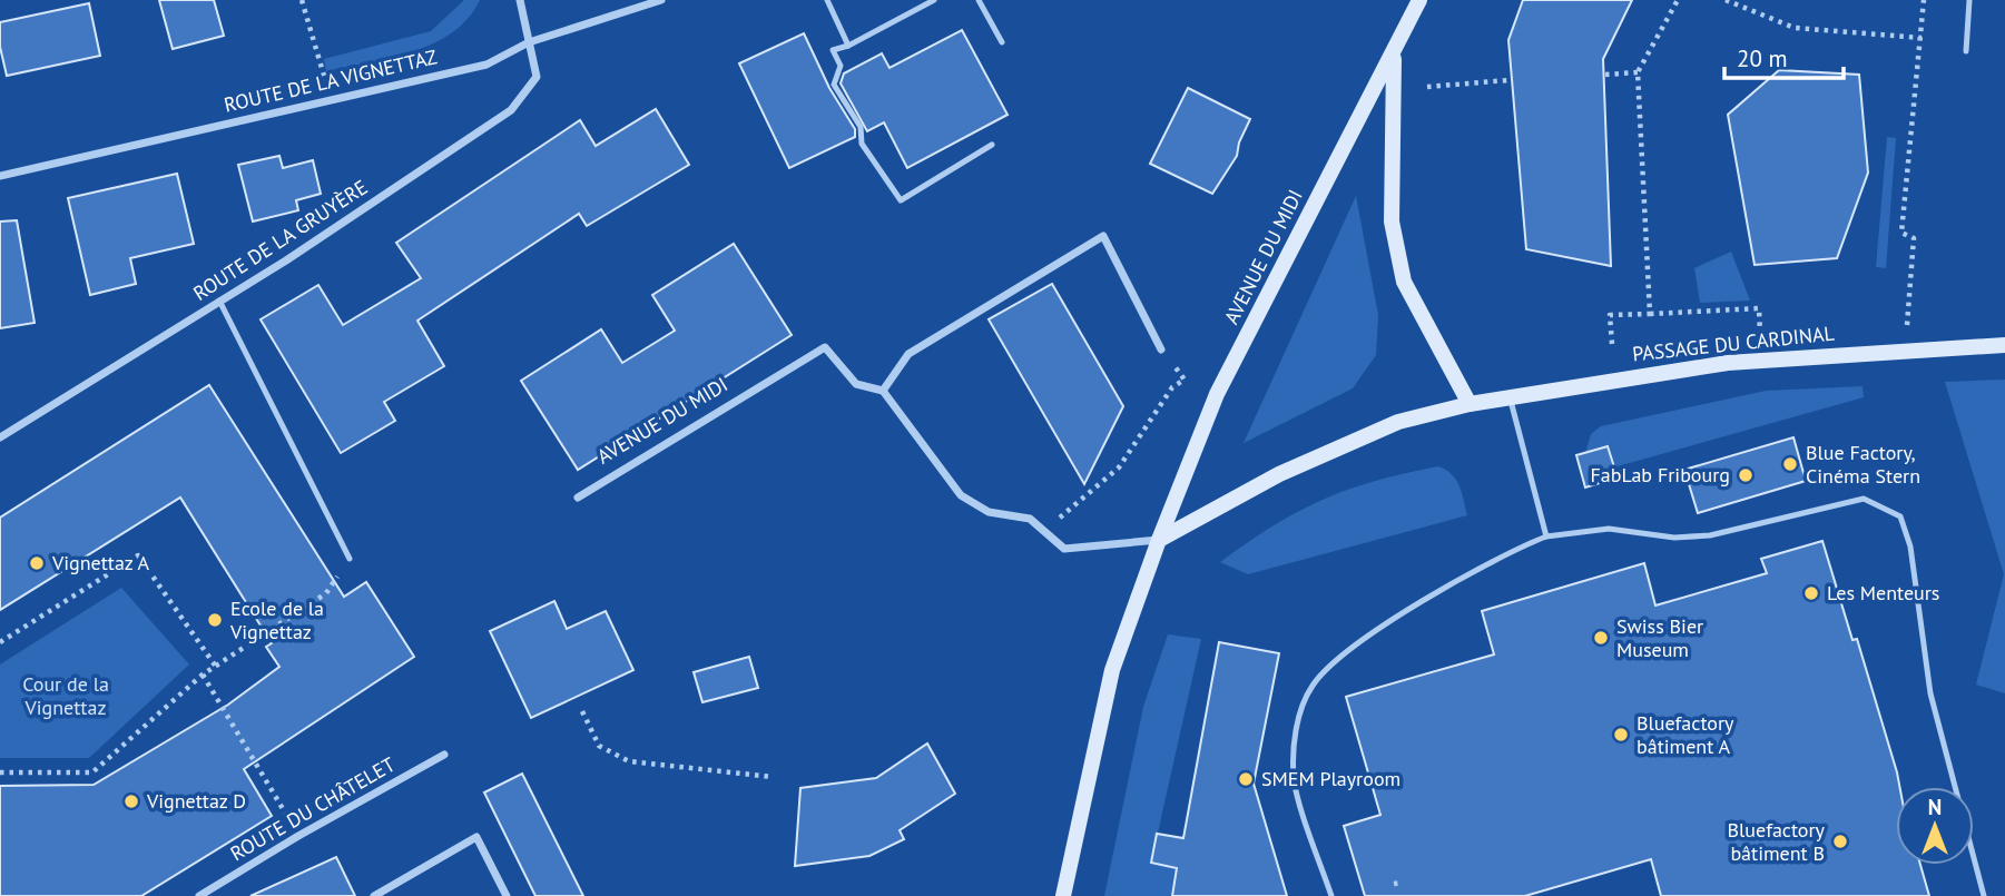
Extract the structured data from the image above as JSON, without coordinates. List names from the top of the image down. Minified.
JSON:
{"streets":{"street":["ROUTE DE LA VIGNETTAZ","ROUTE DE LA GRUYÈRE","AVENUE DU MIDI","PASSAGE DU CARDINAL","ROUTE DU CHÂTELET"]},"crossings":[["ROUTE DE LA VIGNETTAZ","ROUTE DE LA GRUYÈRE"],["AVENUE DU MIDI","PASSAGE DU CARDINAL"]],"parks":["Cour de la Vignettaz"],"places":["Blue Factory, Cinéma Stern","FabLab Fribourg","Vignettaz A","Les Menteurs","Ecole de la Vignettaz","Swiss Bier Museum","Bluefactory bâtiment A","SMEM Playroom","Vignettaz D","Bluefactory bâtiment B"],"scale_bar":"20 m","north":"top"}
